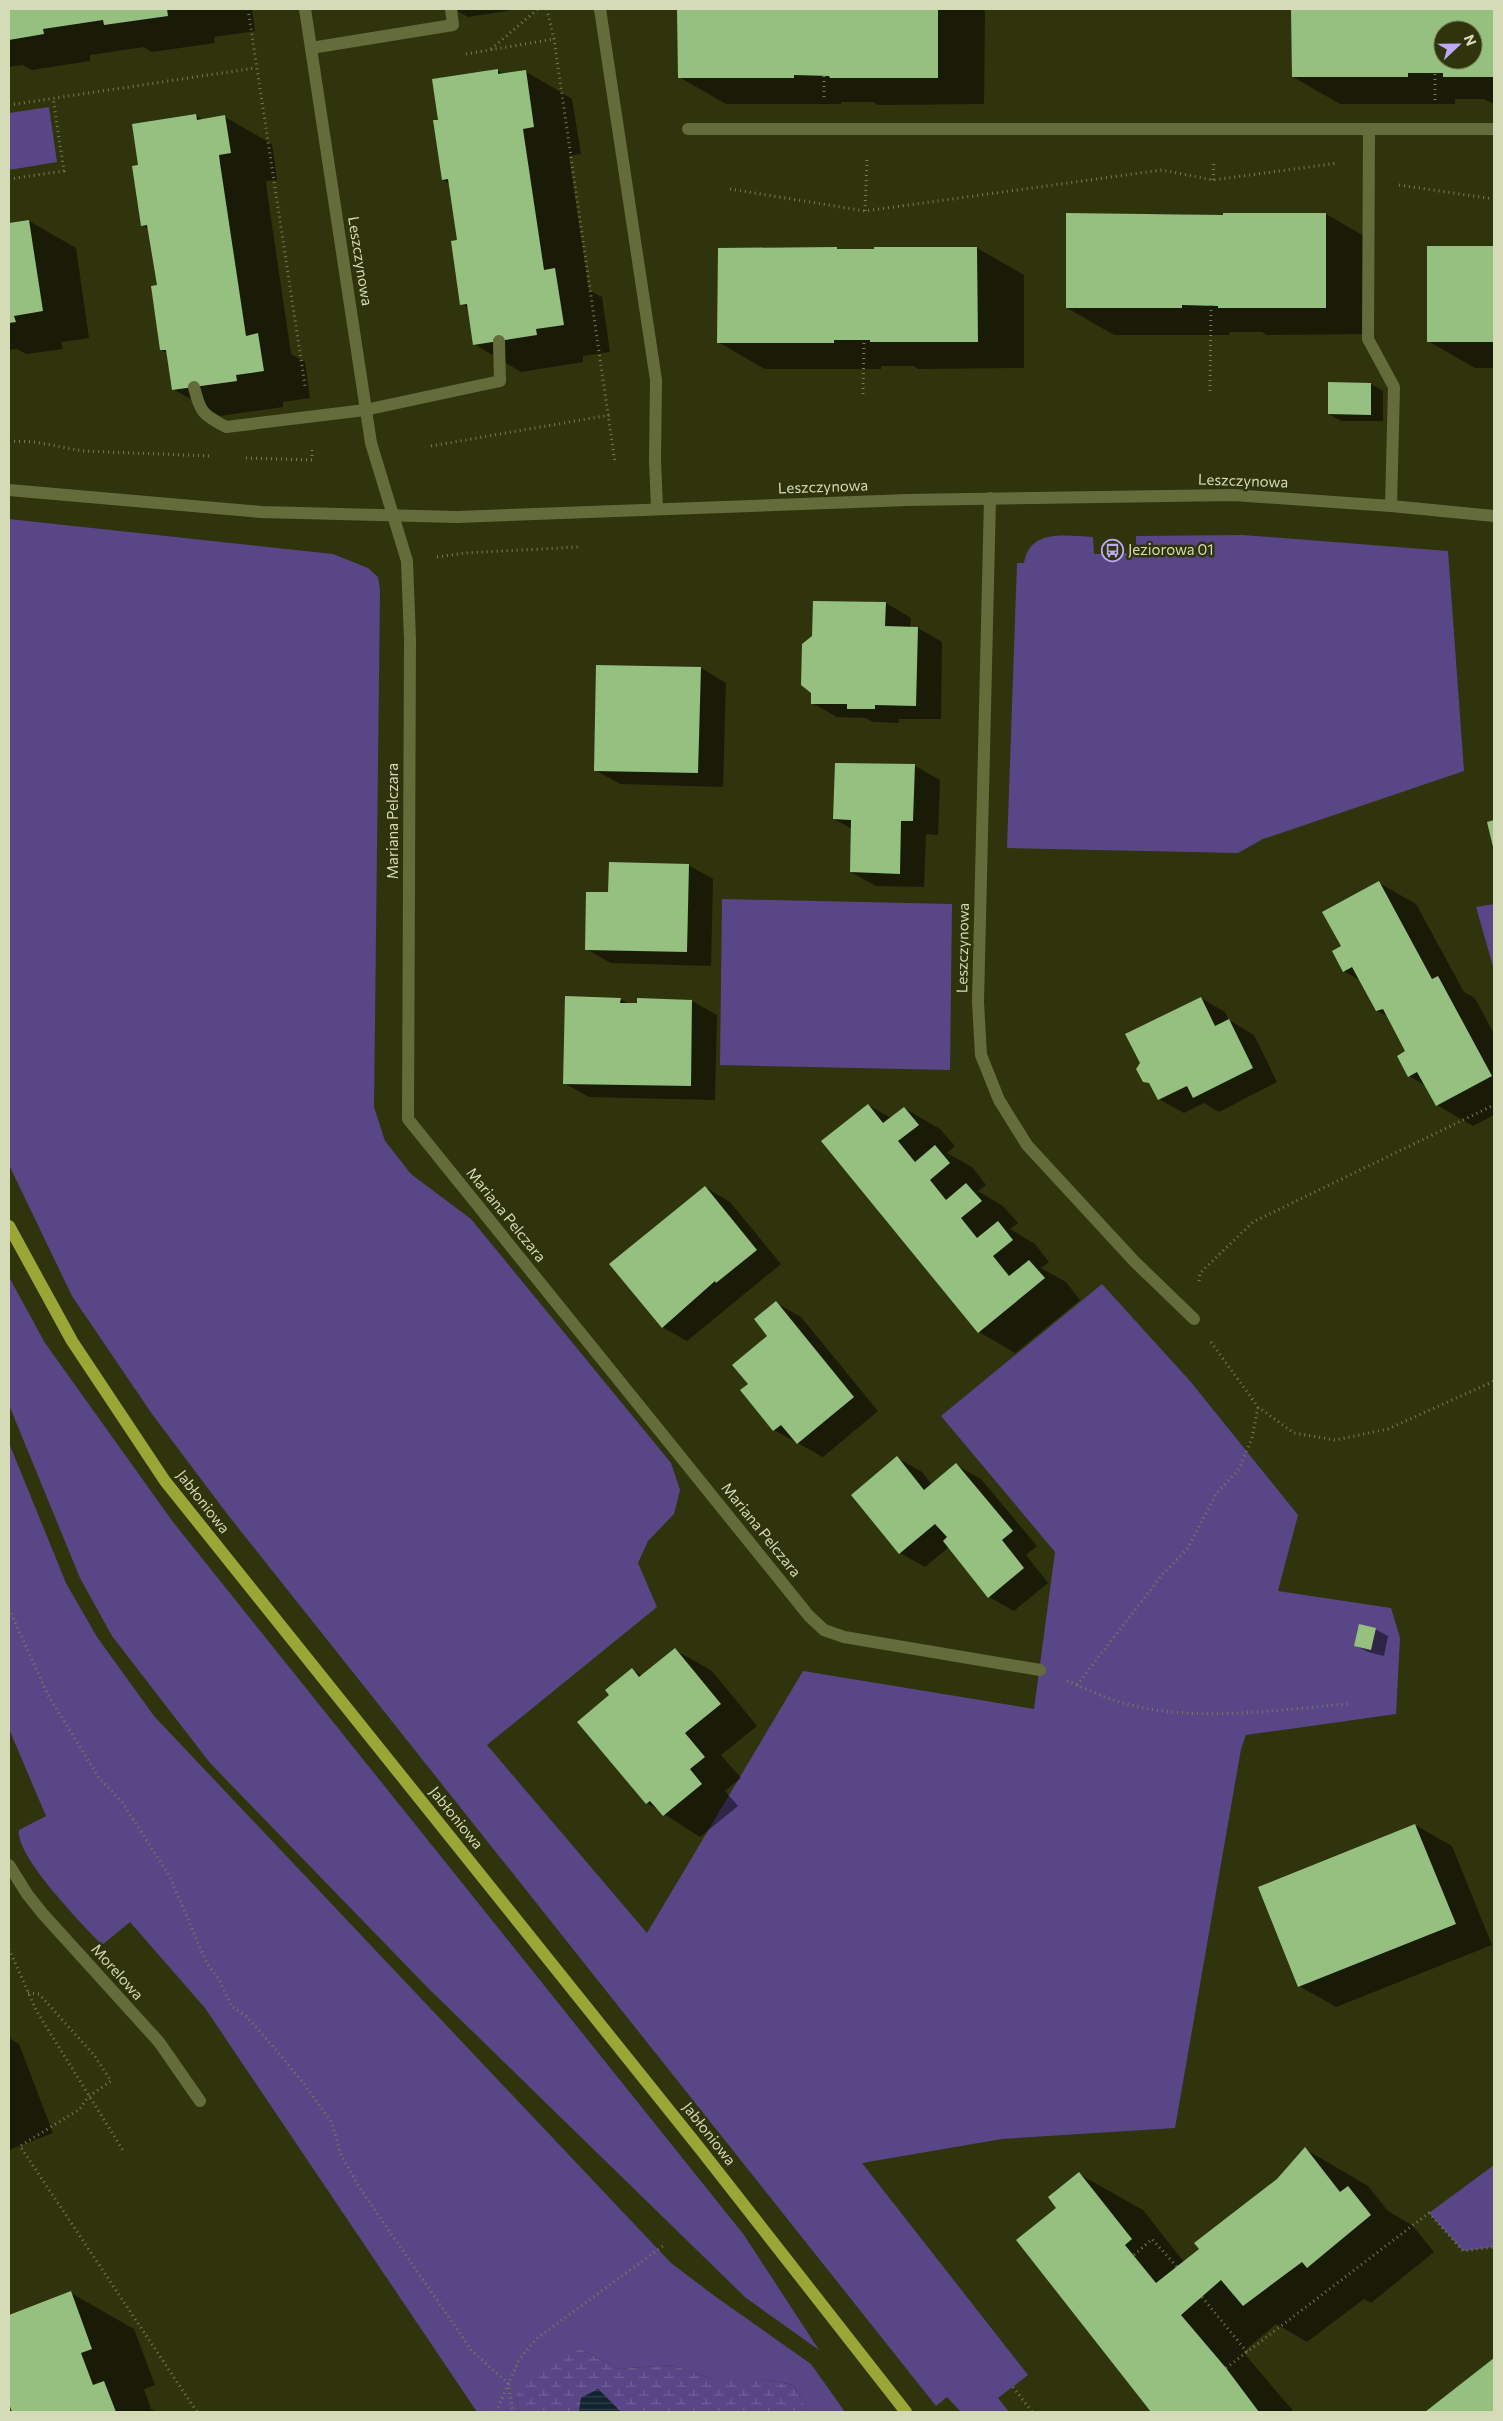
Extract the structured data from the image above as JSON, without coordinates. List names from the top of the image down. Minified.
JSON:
{"streets":{"main road":["Jabłoniowa"],"street":["Leszczynowa","Mariana Pelczara","Morelowa"]},"crossings":[["Leszczynowa","Mariana Pelczara"]],"places":{"bus stop":["Jeziorowa 01"]},"north":"right"}
